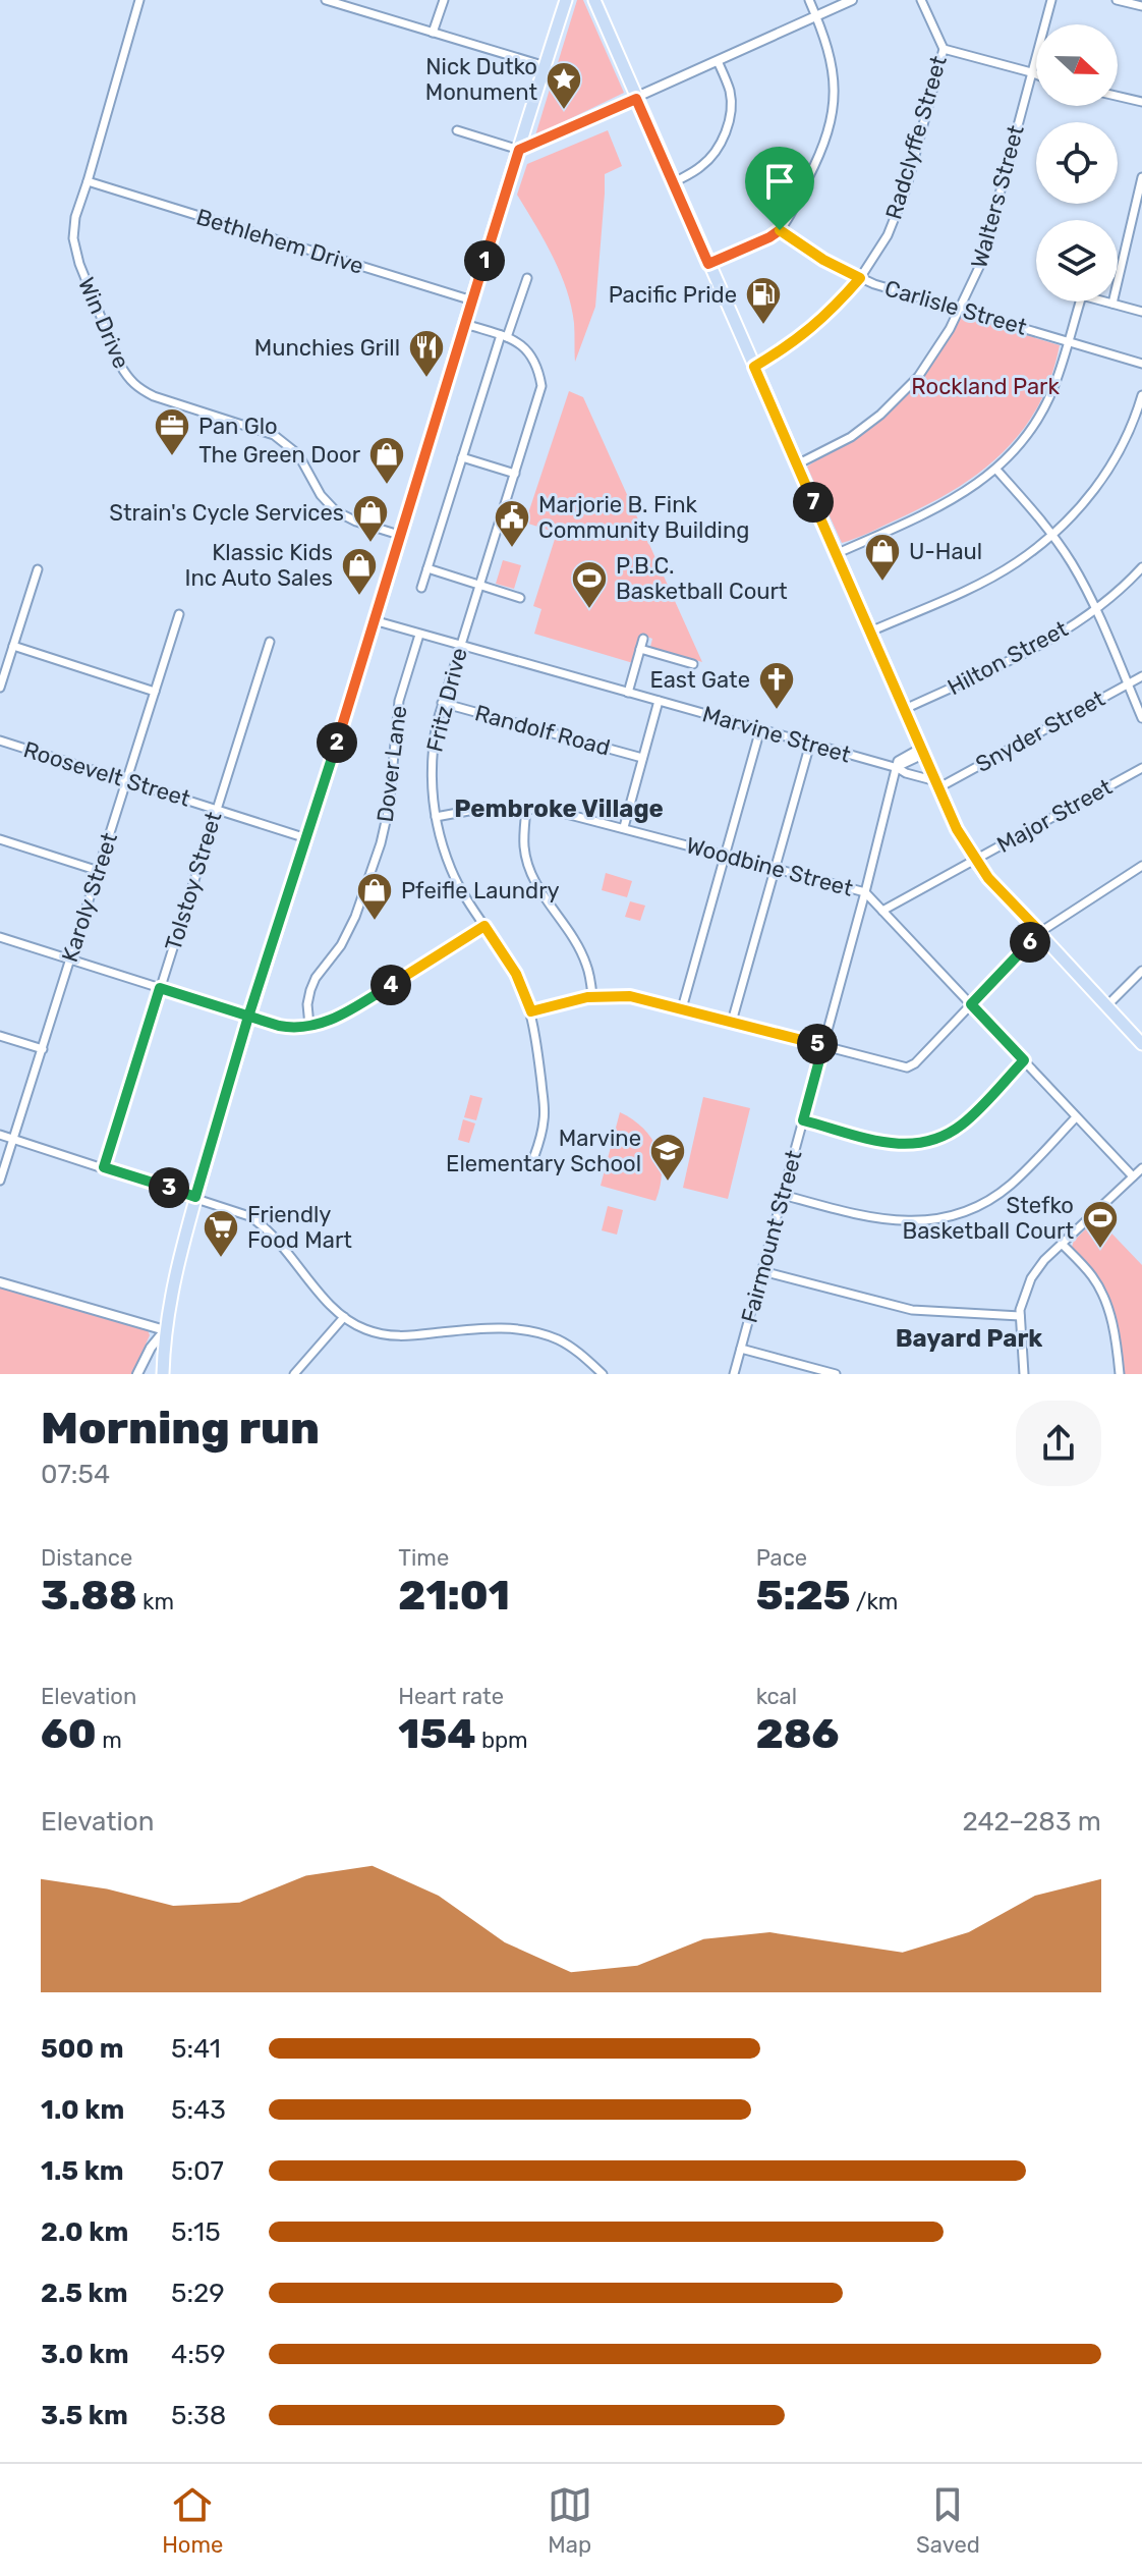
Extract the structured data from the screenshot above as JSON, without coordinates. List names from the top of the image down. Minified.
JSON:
{"streets":{"street":["Radclyffe Street","Walters Street","Bethlehem Drive","Carlisle Street","Win Drive","Hilton Street","Fritz Drive","Randolf Road","Snyder Street","Marvine Street","Dover Lane","Roosevelt Street","Major Street","Woodbine Street","Tolstoy Street","Karoly Street","Fairmount Street"]},"crossings":[["Radclyffe Street","Carlisle Street"],["Walters Street","Carlisle Street"],["Bethlehem Drive","Win Drive"],["Fritz Drive","Randolf Road"],["Fritz Drive","Marvine Street"],["Fritz Drive","Woodbine Street"],["Snyder Street","Marvine Street"],["Marvine Street","Dover Lane"],["Marvine Street","Fairmount Street"],["Roosevelt Street","Tolstoy Street"],["Roosevelt Street","Karoly Street"],["Major Street","Woodbine Street"],["Woodbine Street","Fairmount Street"]],"districts":["Pembroke Village","Bayard Park"],"parks":["Rockland Park"],"places":{"place":["Nick Dutko Monument"],"fuel station":["Pacific Pride"],"restaurant":["Munchies Grill"],"office":["Pan Glo"],"shop":["The Green Door","Strain's Cycle Services","U-Haul","Klassic Kids Inc Auto Sales","Pfeifle Laundry"],"public building":["Marjorie B. Fink Community Building"],"sports":["P.B.C. Basketball Court","Stefko Basketball Court"],"church":["East Gate"],"school or university":["Marvine Elementary School"],"supermarket":["Friendly Food Mart"]},"north":"right","page":{"pins":["1","7","2","6","4","5","3"],"heading":["Morning run","07:54"],"stats":[["Distance","3.88 km"],["Time","21:01"],["Pace","5:25 /km"],["Elevation","60 m"],["Heart rate","154 bpm"],["kcal","286"]],"chart":["Elevation","242–283 m"],"list":[{"name":"500 m","note":"5:41"},{"name":"1.0 km","note":"5:43"},{"name":"1.5 km","note":"5:07"},{"name":"2.0 km","note":"5:15"},{"name":"2.5 km","note":"5:29"},{"name":"3.0 km","note":"4:59"},{"name":"3.5 km","note":"5:38"}],"tabs":["Home","Map","Saved"]}}
